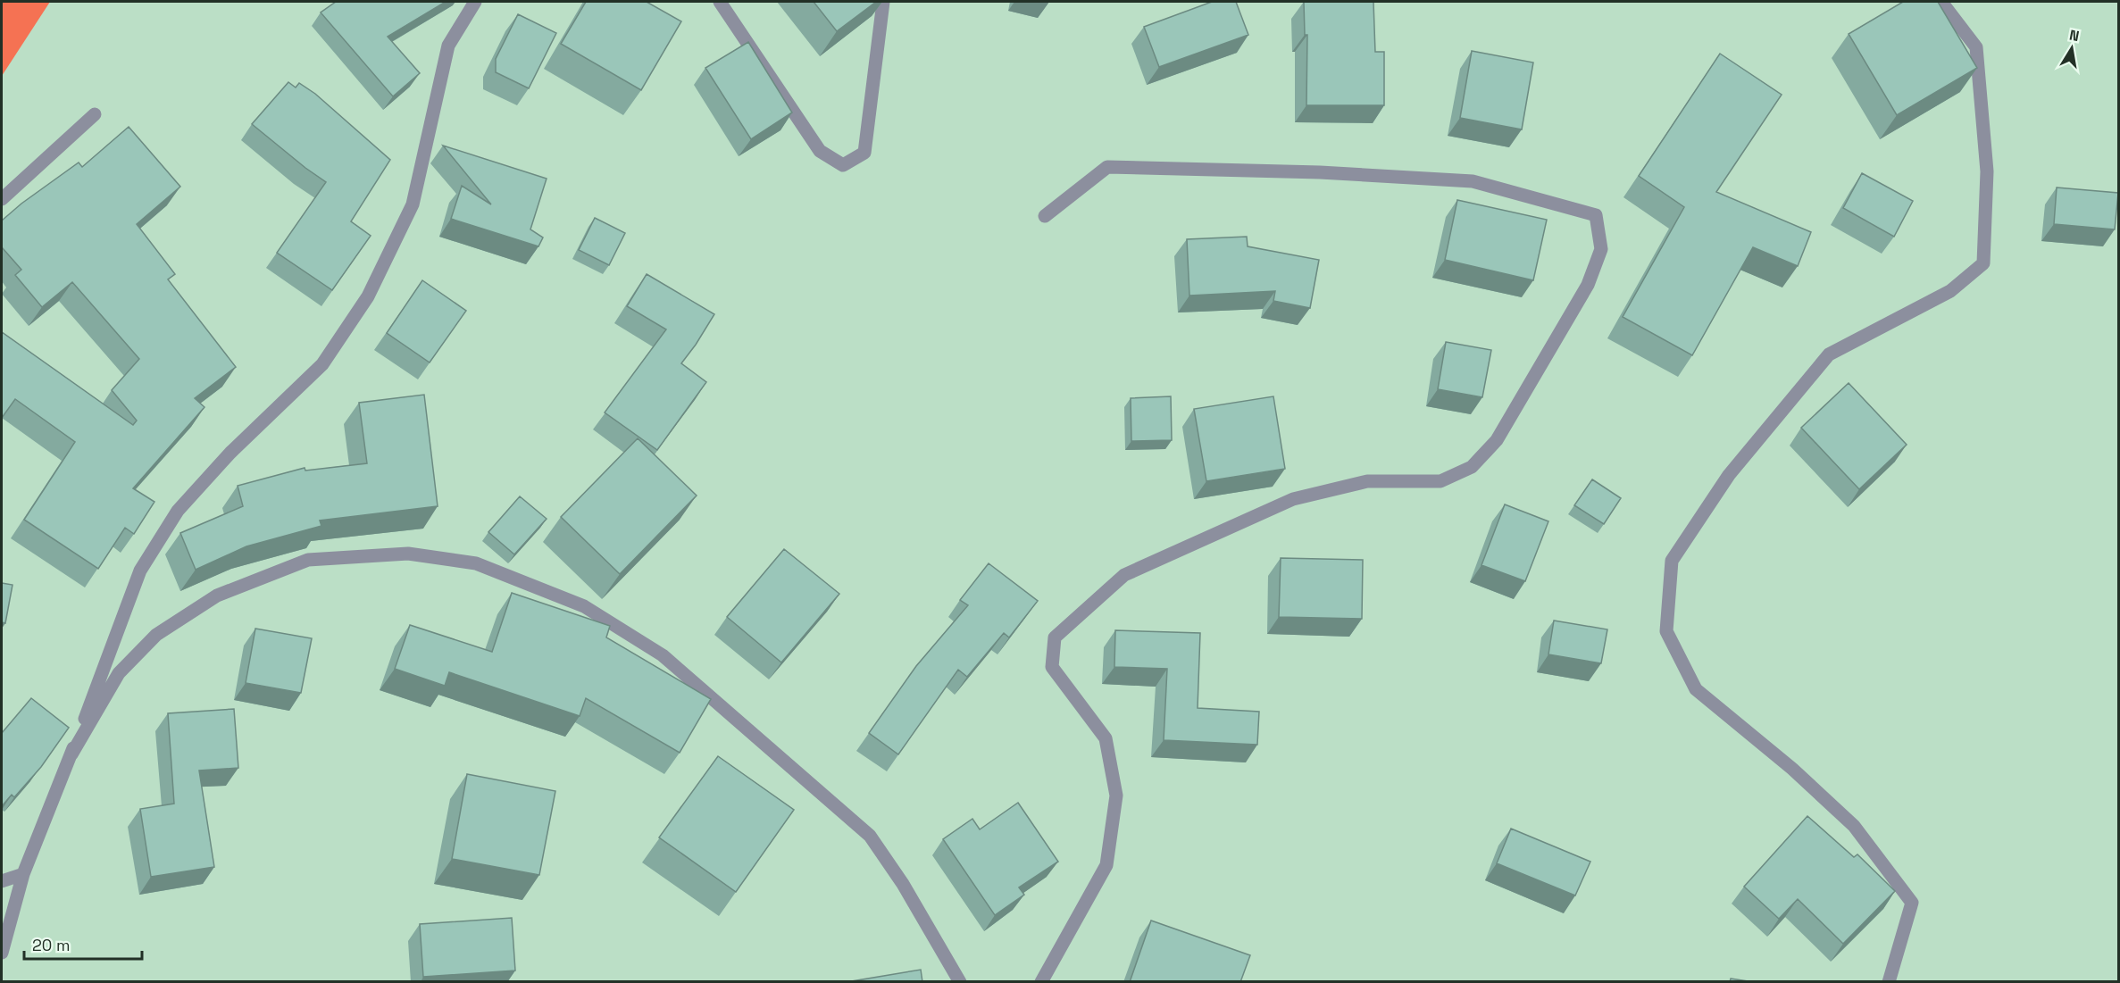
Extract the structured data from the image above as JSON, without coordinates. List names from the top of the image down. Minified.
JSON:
{"scale_bar":"20 m","north":"top"}
